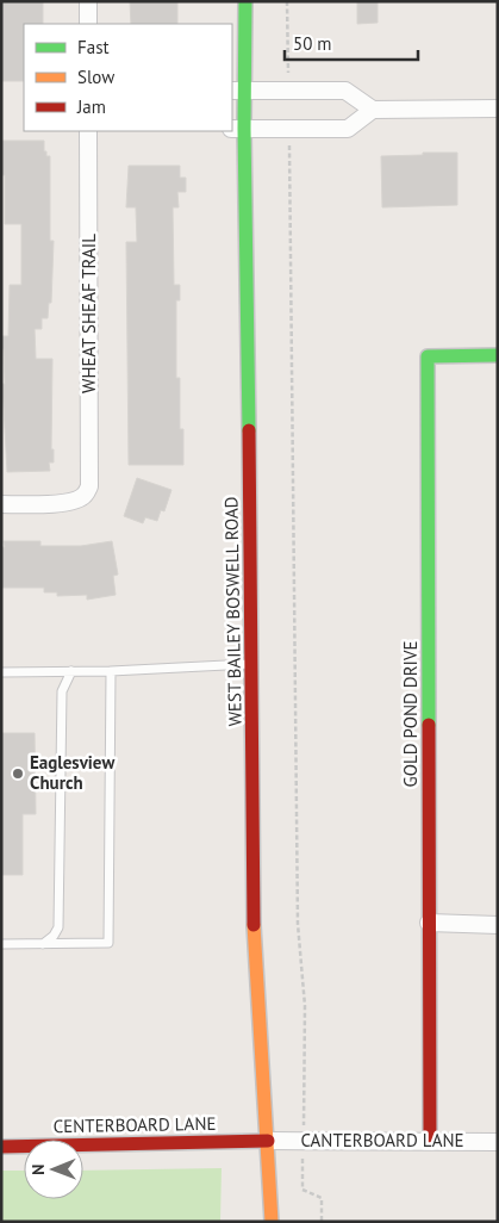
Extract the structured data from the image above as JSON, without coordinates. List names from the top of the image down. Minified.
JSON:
{"streets":{"main road":["WEST BAILEY BOSWELL ROAD","GOLD POND DRIVE","CENTERBOARD LANE"],"street":["WHEAT SHEAF TRAIL","CANTERBOARD LANE"]},"crossings":[["WEST BAILEY BOSWELL ROAD","CENTERBOARD LANE"],["WEST BAILEY BOSWELL ROAD","CANTERBOARD LANE"],["GOLD POND DRIVE","CANTERBOARD LANE"],["CENTERBOARD LANE","CANTERBOARD LANE"]],"places":["Eaglesview Church"],"legend":["Fast","Slow","Jam"],"scale_bar":"50 m","north":"left"}
